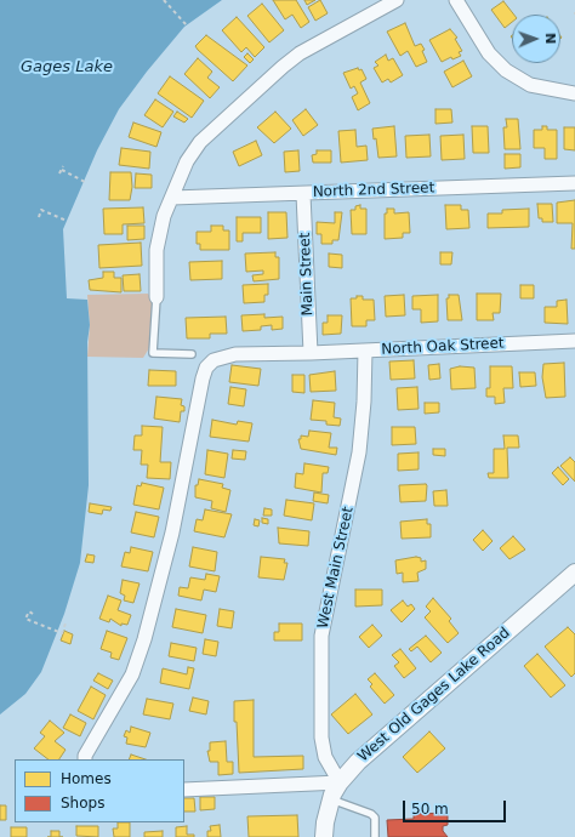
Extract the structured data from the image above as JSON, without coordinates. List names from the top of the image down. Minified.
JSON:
{"streets":{"street":["North 2nd Street","Main Street","North Oak Street","West Main Street","West Old Gages Lake Road"]},"crossings":[["North 2nd Street","Main Street"],["Main Street","North Oak Street"],["North Oak Street","West Main Street"],["West Main Street","West Old Gages Lake Road"]],"water":["Gages Lake"],"legend":["Homes","Shops"],"scale_bar":"50 m","north":"right"}
